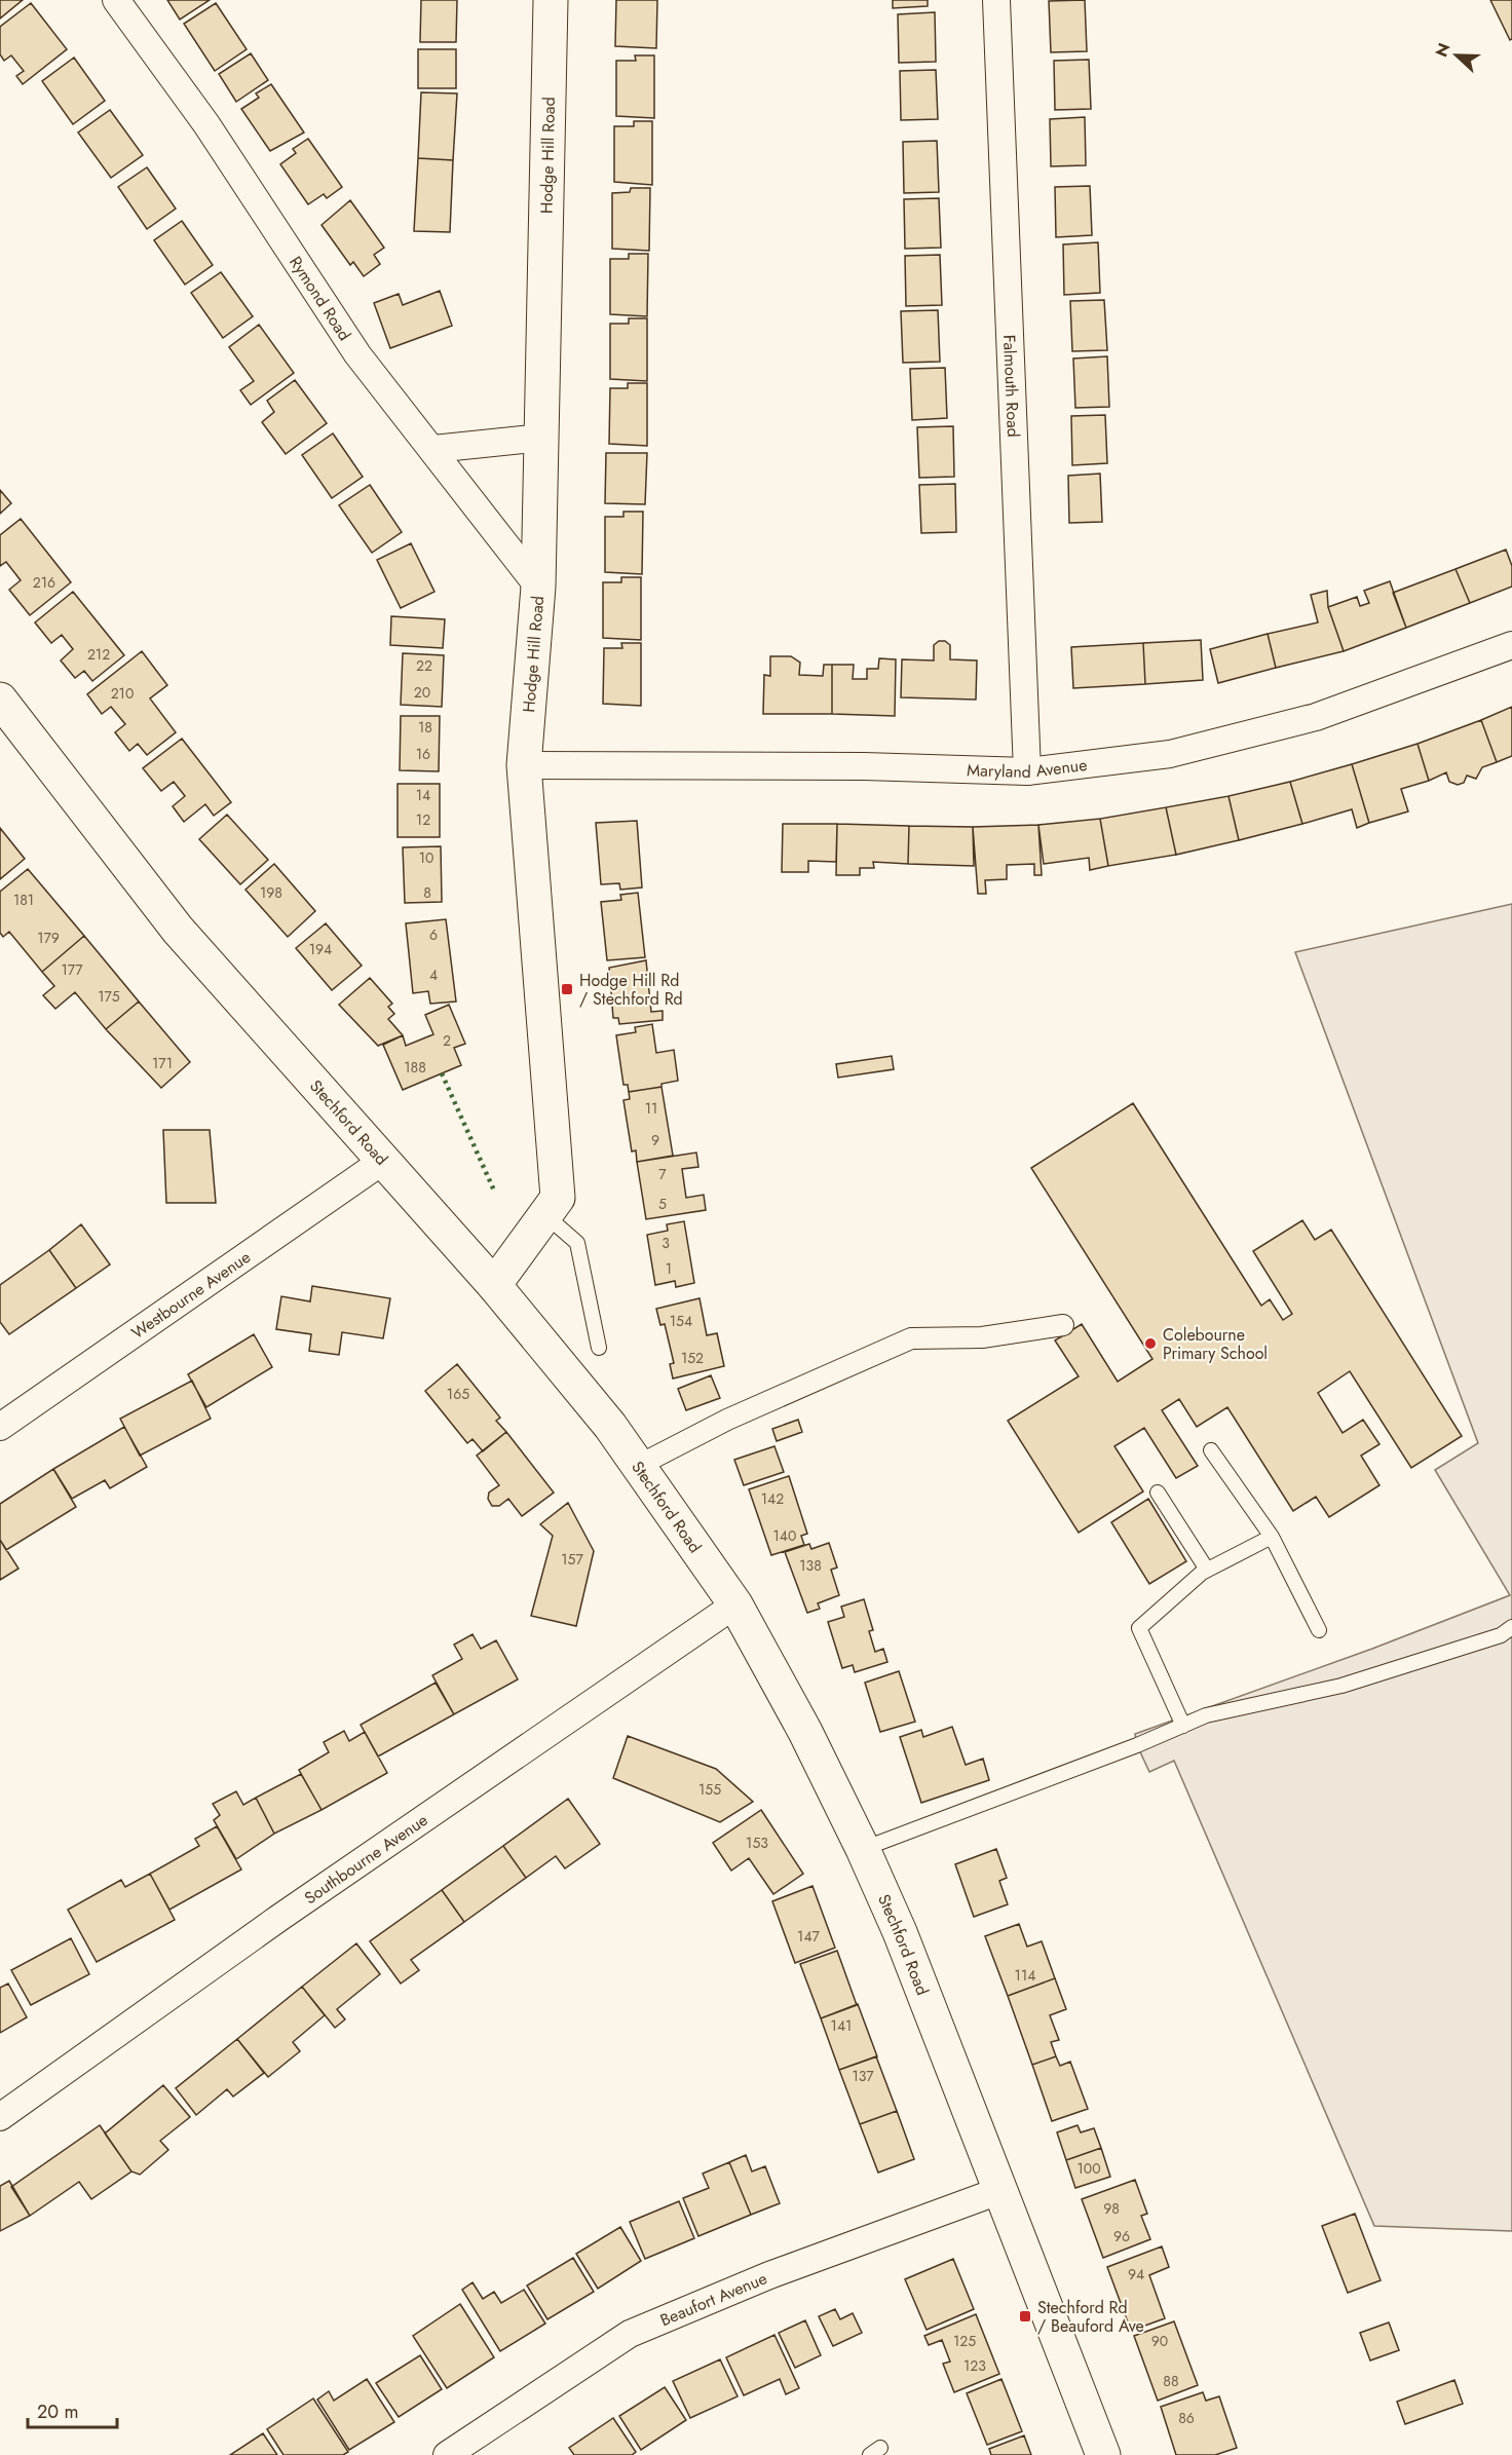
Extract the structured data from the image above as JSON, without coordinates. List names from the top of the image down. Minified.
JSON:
{"streets":{"main road":["Hodge Hill Road","Stechford Road"],"street":["Rymond Road","Falmouth Road","Maryland Avenue","Westbourne Avenue","Southbourne Avenue","Beaufort Avenue"]},"crossings":[["Hodge Hill Road","Rymond Road"],["Hodge Hill Road","Maryland Avenue"],["Hodge Hill Road","Stechford Road"],["Falmouth Road","Maryland Avenue"],["Stechford Road","Westbourne Avenue"],["Stechford Road","Southbourne Avenue"],["Stechford Road","Beaufort Avenue"]],"places":{"transit":["Hodge Hill Rd / Stechford Rd","Stechford Rd / Beauford Ave"],"other":["Colebourne Primary School"]},"house_numbers":["216","212","22","20","210","18","16","14","12","10","198","8","181","6","179","194","177","4","175","2","171","188","11","9","7","5","3","1","154","152","165","142","140","157","138","155","153","147","114","141","137","100","98","96","94","125","90","123","88","86"],"scale_bar":"20 m","north":"left"}
